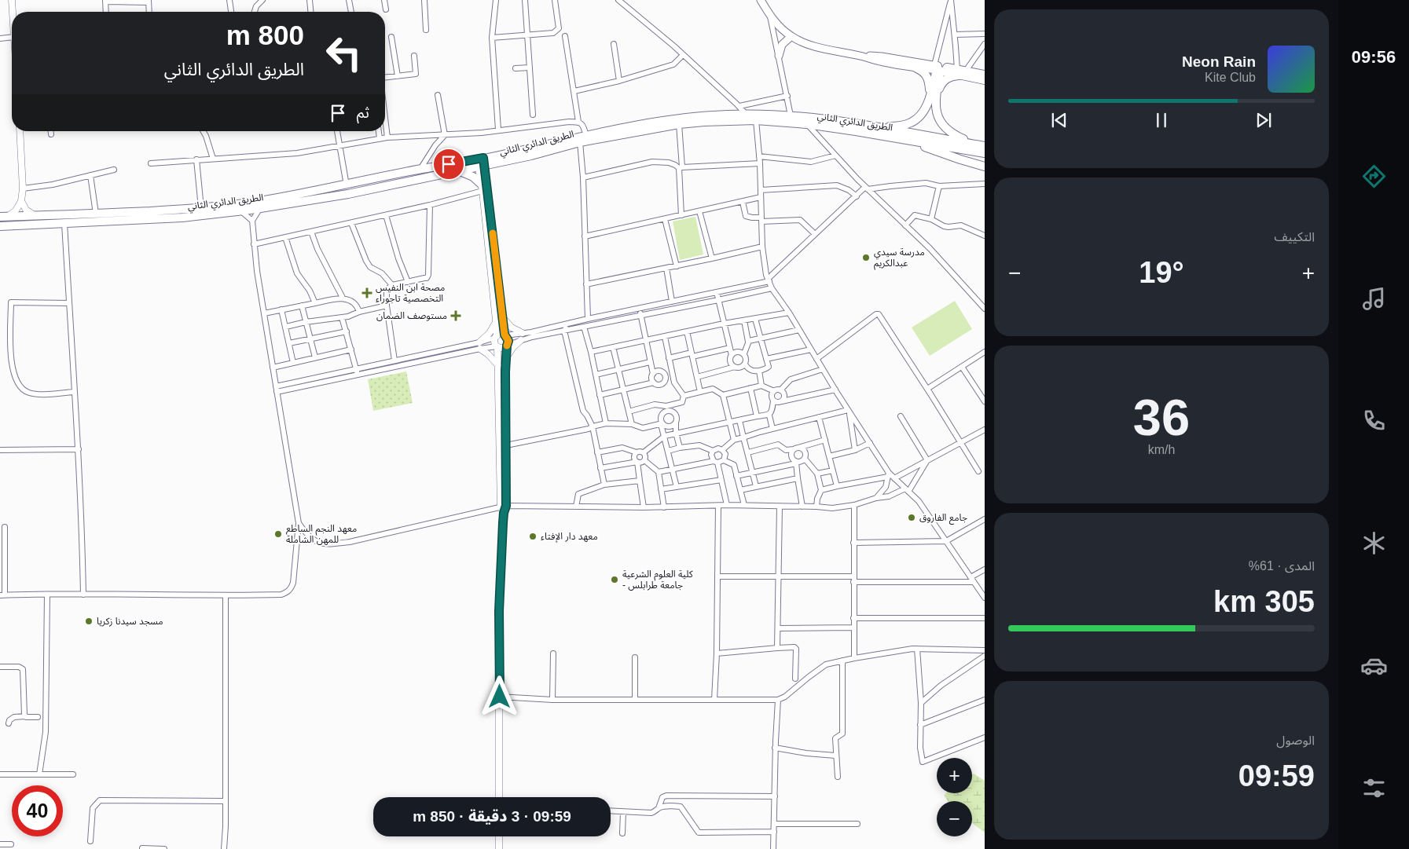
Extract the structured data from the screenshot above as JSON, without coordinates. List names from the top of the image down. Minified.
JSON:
{"streets":{"main road":["الطريق الدائري الثاني"]},"places":{"other":["مدرسة سيدي عبدالكريم","جامع الفاروق","معهد النجم الساطع للمهن الشاملة","معهد دار الإفتاء","كلية العلوم الشرعية - جامعة طرابلس","مسجد سيدنا زكريا"],"health":["مصحة ابن النفيس التخصصية تاجوراء","مستوصف الضمان"]},"page":{"tabs":"09:56","turn":["800 m","الطريق الدائري الثاني"],"song":["Neon Rain","Kite Club"],"then":"ثم","tile":["التكييف",["36","km/h"],["المدى · 61%","305 km"],["الوصول","09:59"]],"heat":["−","19°","+"],"map_buttons":["+","−"],"limit":"40","trip":"09:59 · 3 دقيقة · 850 m"}}
